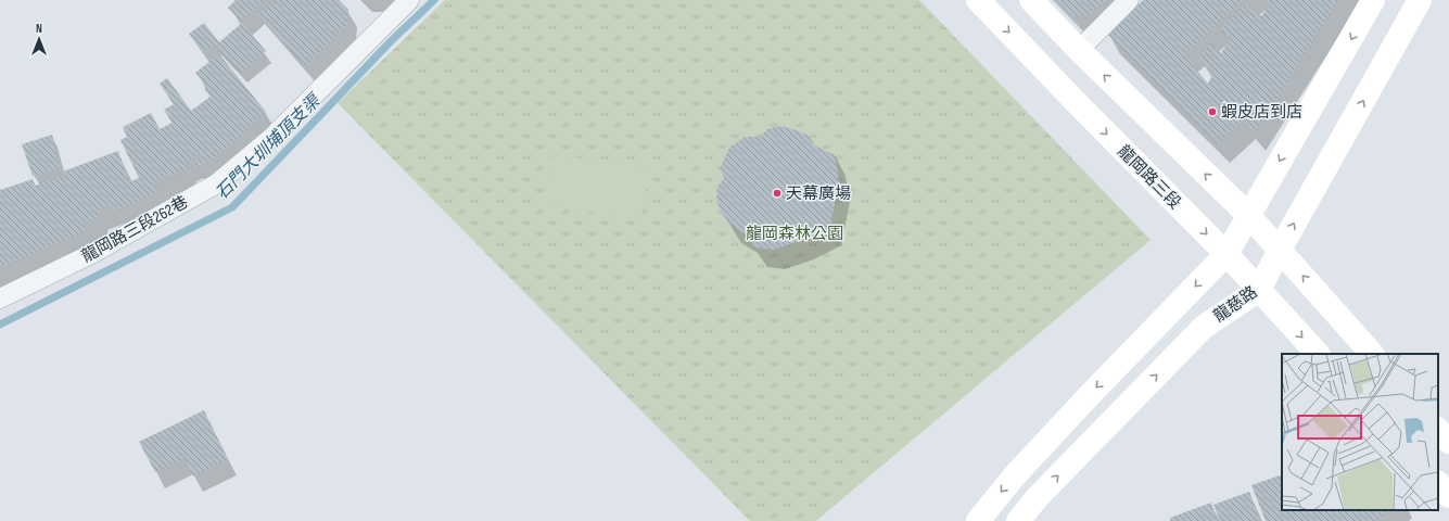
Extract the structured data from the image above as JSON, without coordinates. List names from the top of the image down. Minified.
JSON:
{"streets":{"street":["龍岡路三段","龍岡路三段262巷","龍慈路"]},"crossings":[["龍岡路三段","龍慈路"]],"water":["石門大圳埔頂支渠"],"parks":["龍岡森林公園"],"places":["蝦皮店到店","天幕廣場"],"north":"top"}
